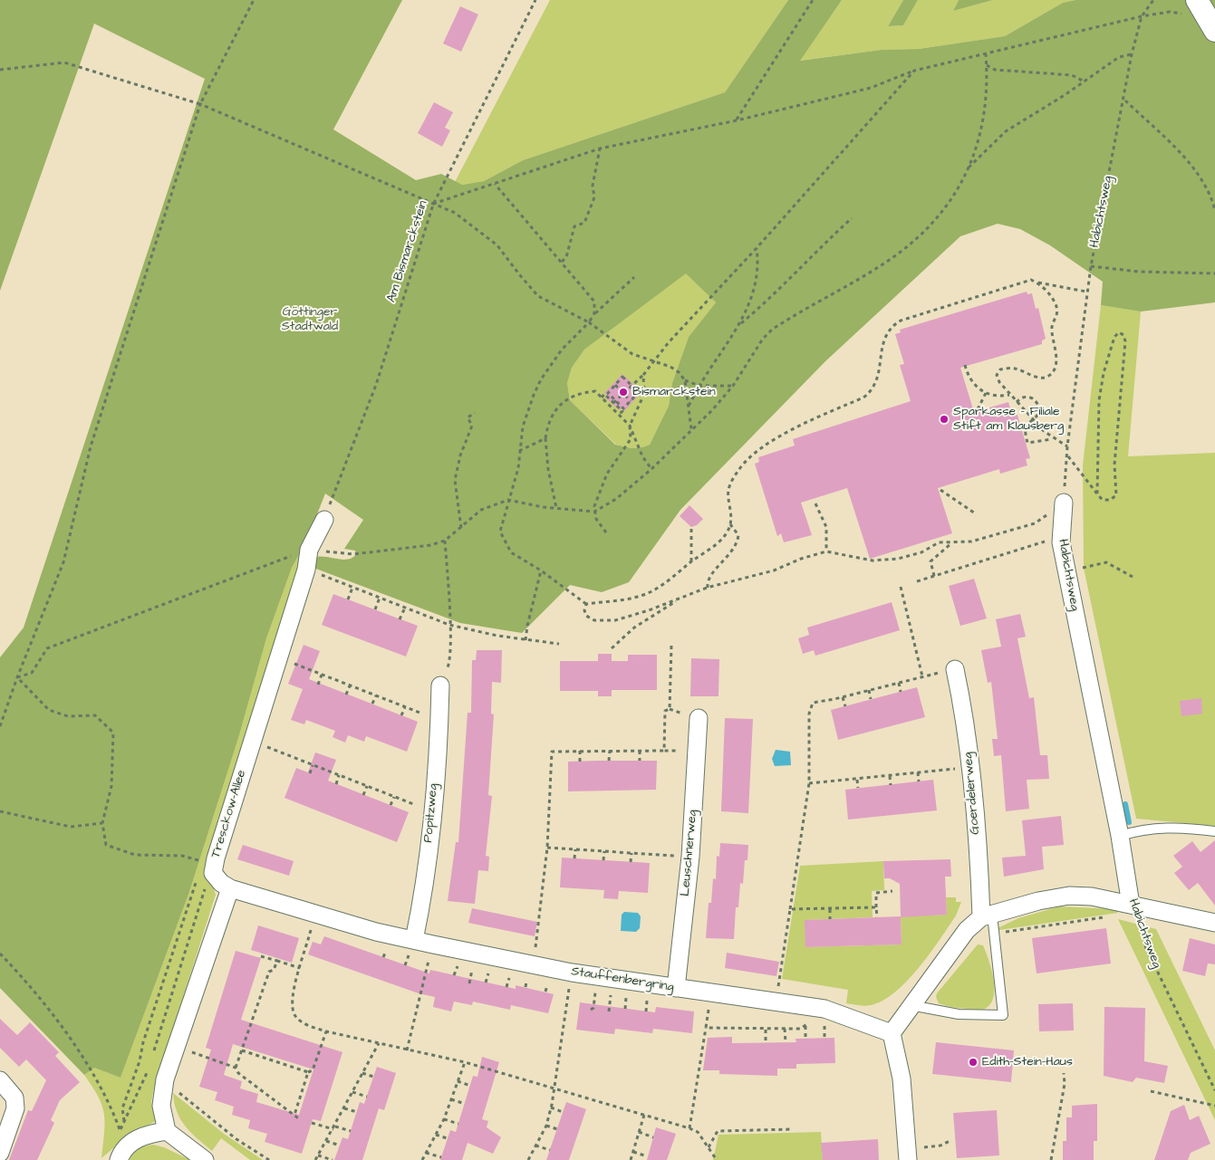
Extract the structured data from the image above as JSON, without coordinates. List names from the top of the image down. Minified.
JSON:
{"streets":{"street":["Habichtsweg","Goerdelerweg","Popitzweg","Tresckow-Allee","Leuschnerweg","Stauffenbergring"],"path":["Am Bismarckstein"]},"crossings":[["Am Bismarckstein","Tresckow-Allee"],["Popitzweg","Stauffenbergring"],["Tresckow-Allee","Stauffenbergring"],["Leuschnerweg","Stauffenbergring"]],"parks":["Göttinger Stadtwald"],"places":["Bismarckstein","Sparkasse – Filiale Stift am Klausberg","Edith-Stein-Haus"]}
